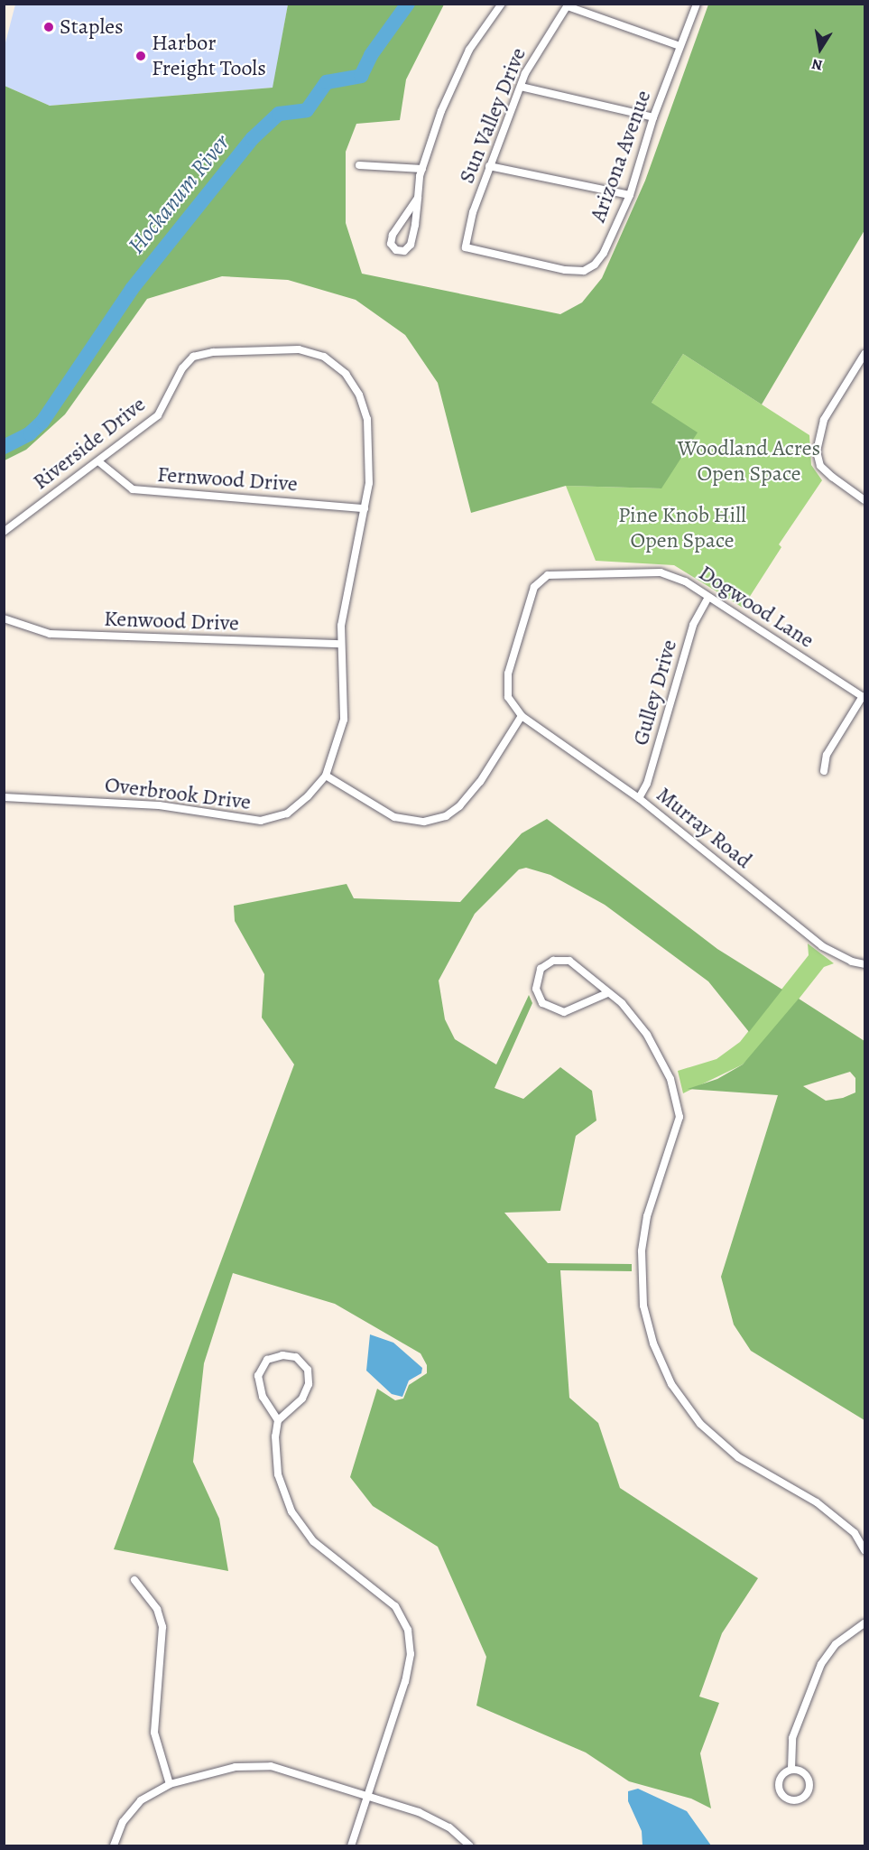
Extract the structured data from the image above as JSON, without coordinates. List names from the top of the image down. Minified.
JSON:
{"streets":{"street":["Sun Valley Drive","Arizona Avenue","Riverside Drive","Fernwood Drive","Dogwood Lane","Kenwood Drive","Gulley Drive","Overbrook Drive","Murray Road"]},"crossings":[["Sun Valley Drive","Arizona Avenue"],["Riverside Drive","Fernwood Drive"],["Riverside Drive","Kenwood Drive"],["Riverside Drive","Overbrook Drive"],["Dogwood Lane","Gulley Drive"],["Dogwood Lane","Murray Road"],["Kenwood Drive","Overbrook Drive"],["Gulley Drive","Murray Road"]],"water":["Hockanum River"],"parks":["Woodland Acres Open Space","Pine Knob Hill Open Space"],"places":["Staples","Harbor Freight Tools"],"north":"bottom"}
